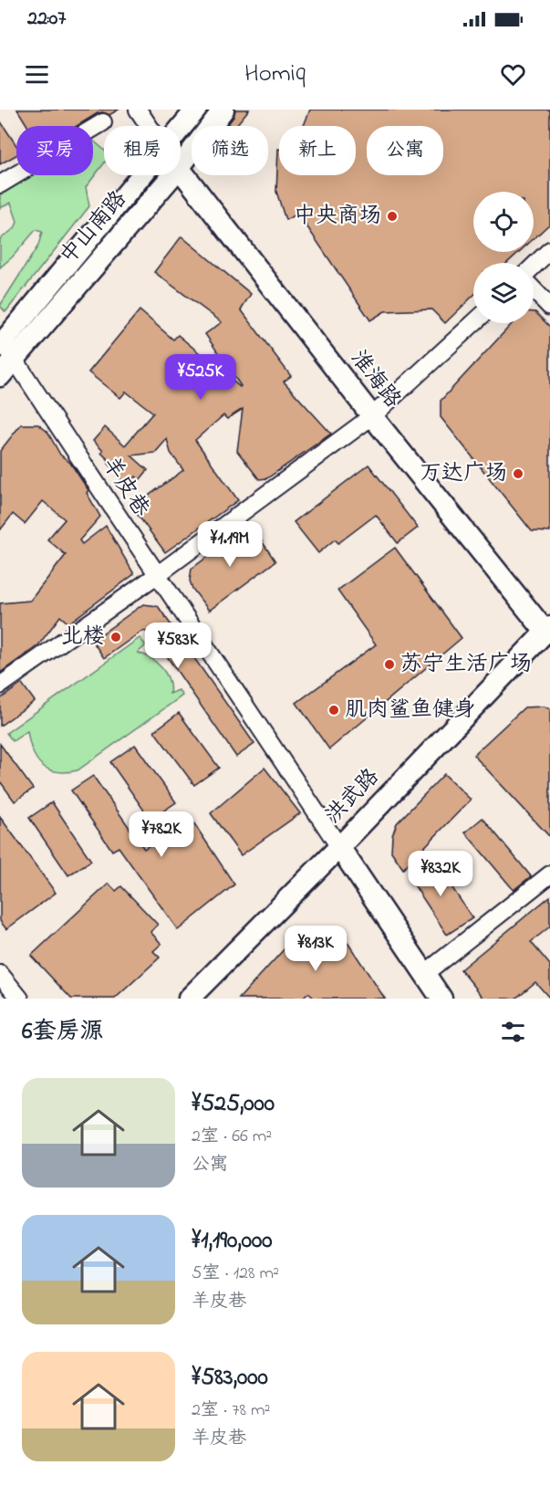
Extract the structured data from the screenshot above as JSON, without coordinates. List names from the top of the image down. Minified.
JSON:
{"streets":{"main road":["中山南路","淮海路","洪武路"],"street":["羊皮巷"]},"crossings":[["中山南路","羊皮巷"],["淮海路","洪武路"],["羊皮巷","洪武路"]],"places":["中央商场","万达广场","北楼","苏宁生活广场","肌肉鲨鱼健身"],"page":{"status":"22:07","header":"Homiq","chip":["买房","租房","筛选","新上","公寓"],"price":["¥525K","¥1.19M","¥583K","¥782K","¥832K","¥813K"],"heading":"6套房源","list":[{"name":"¥525,000","note":"2室 · 66 m² · 公寓"},{"name":"¥1,190,000","note":"5室 · 128 m² · 羊皮巷"},{"name":"¥583,000","note":"2室 · 78 m² · 羊皮巷"}]}}
